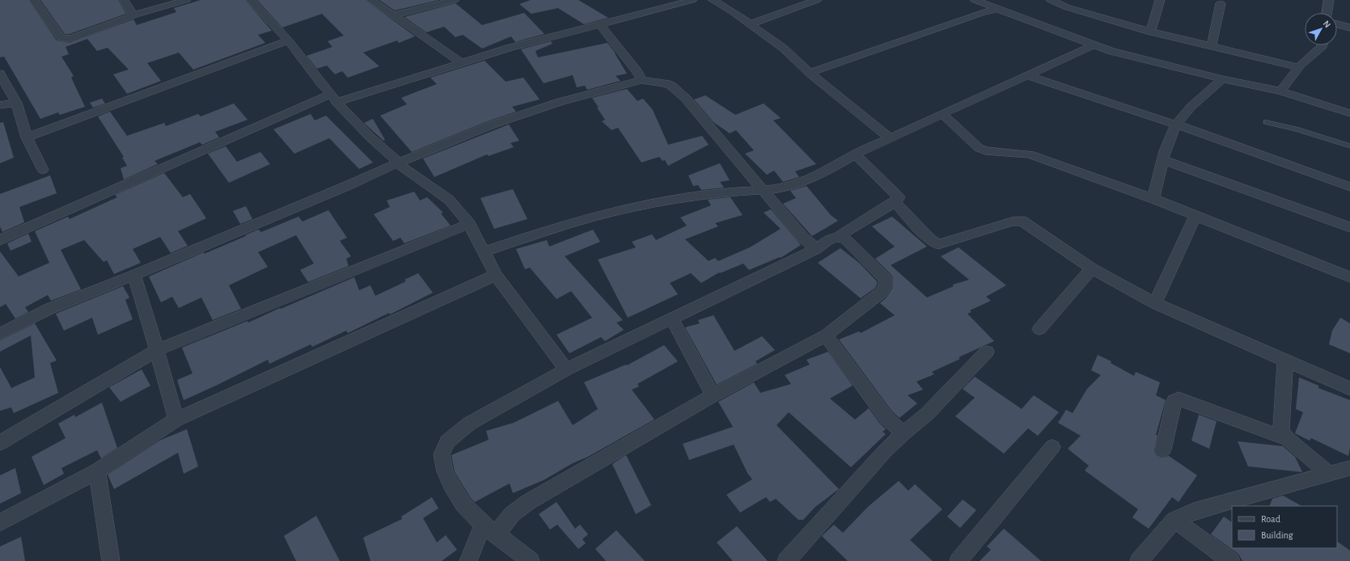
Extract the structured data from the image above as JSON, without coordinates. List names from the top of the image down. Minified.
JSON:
{"legend":["Road","Building"],"north":"top right"}
